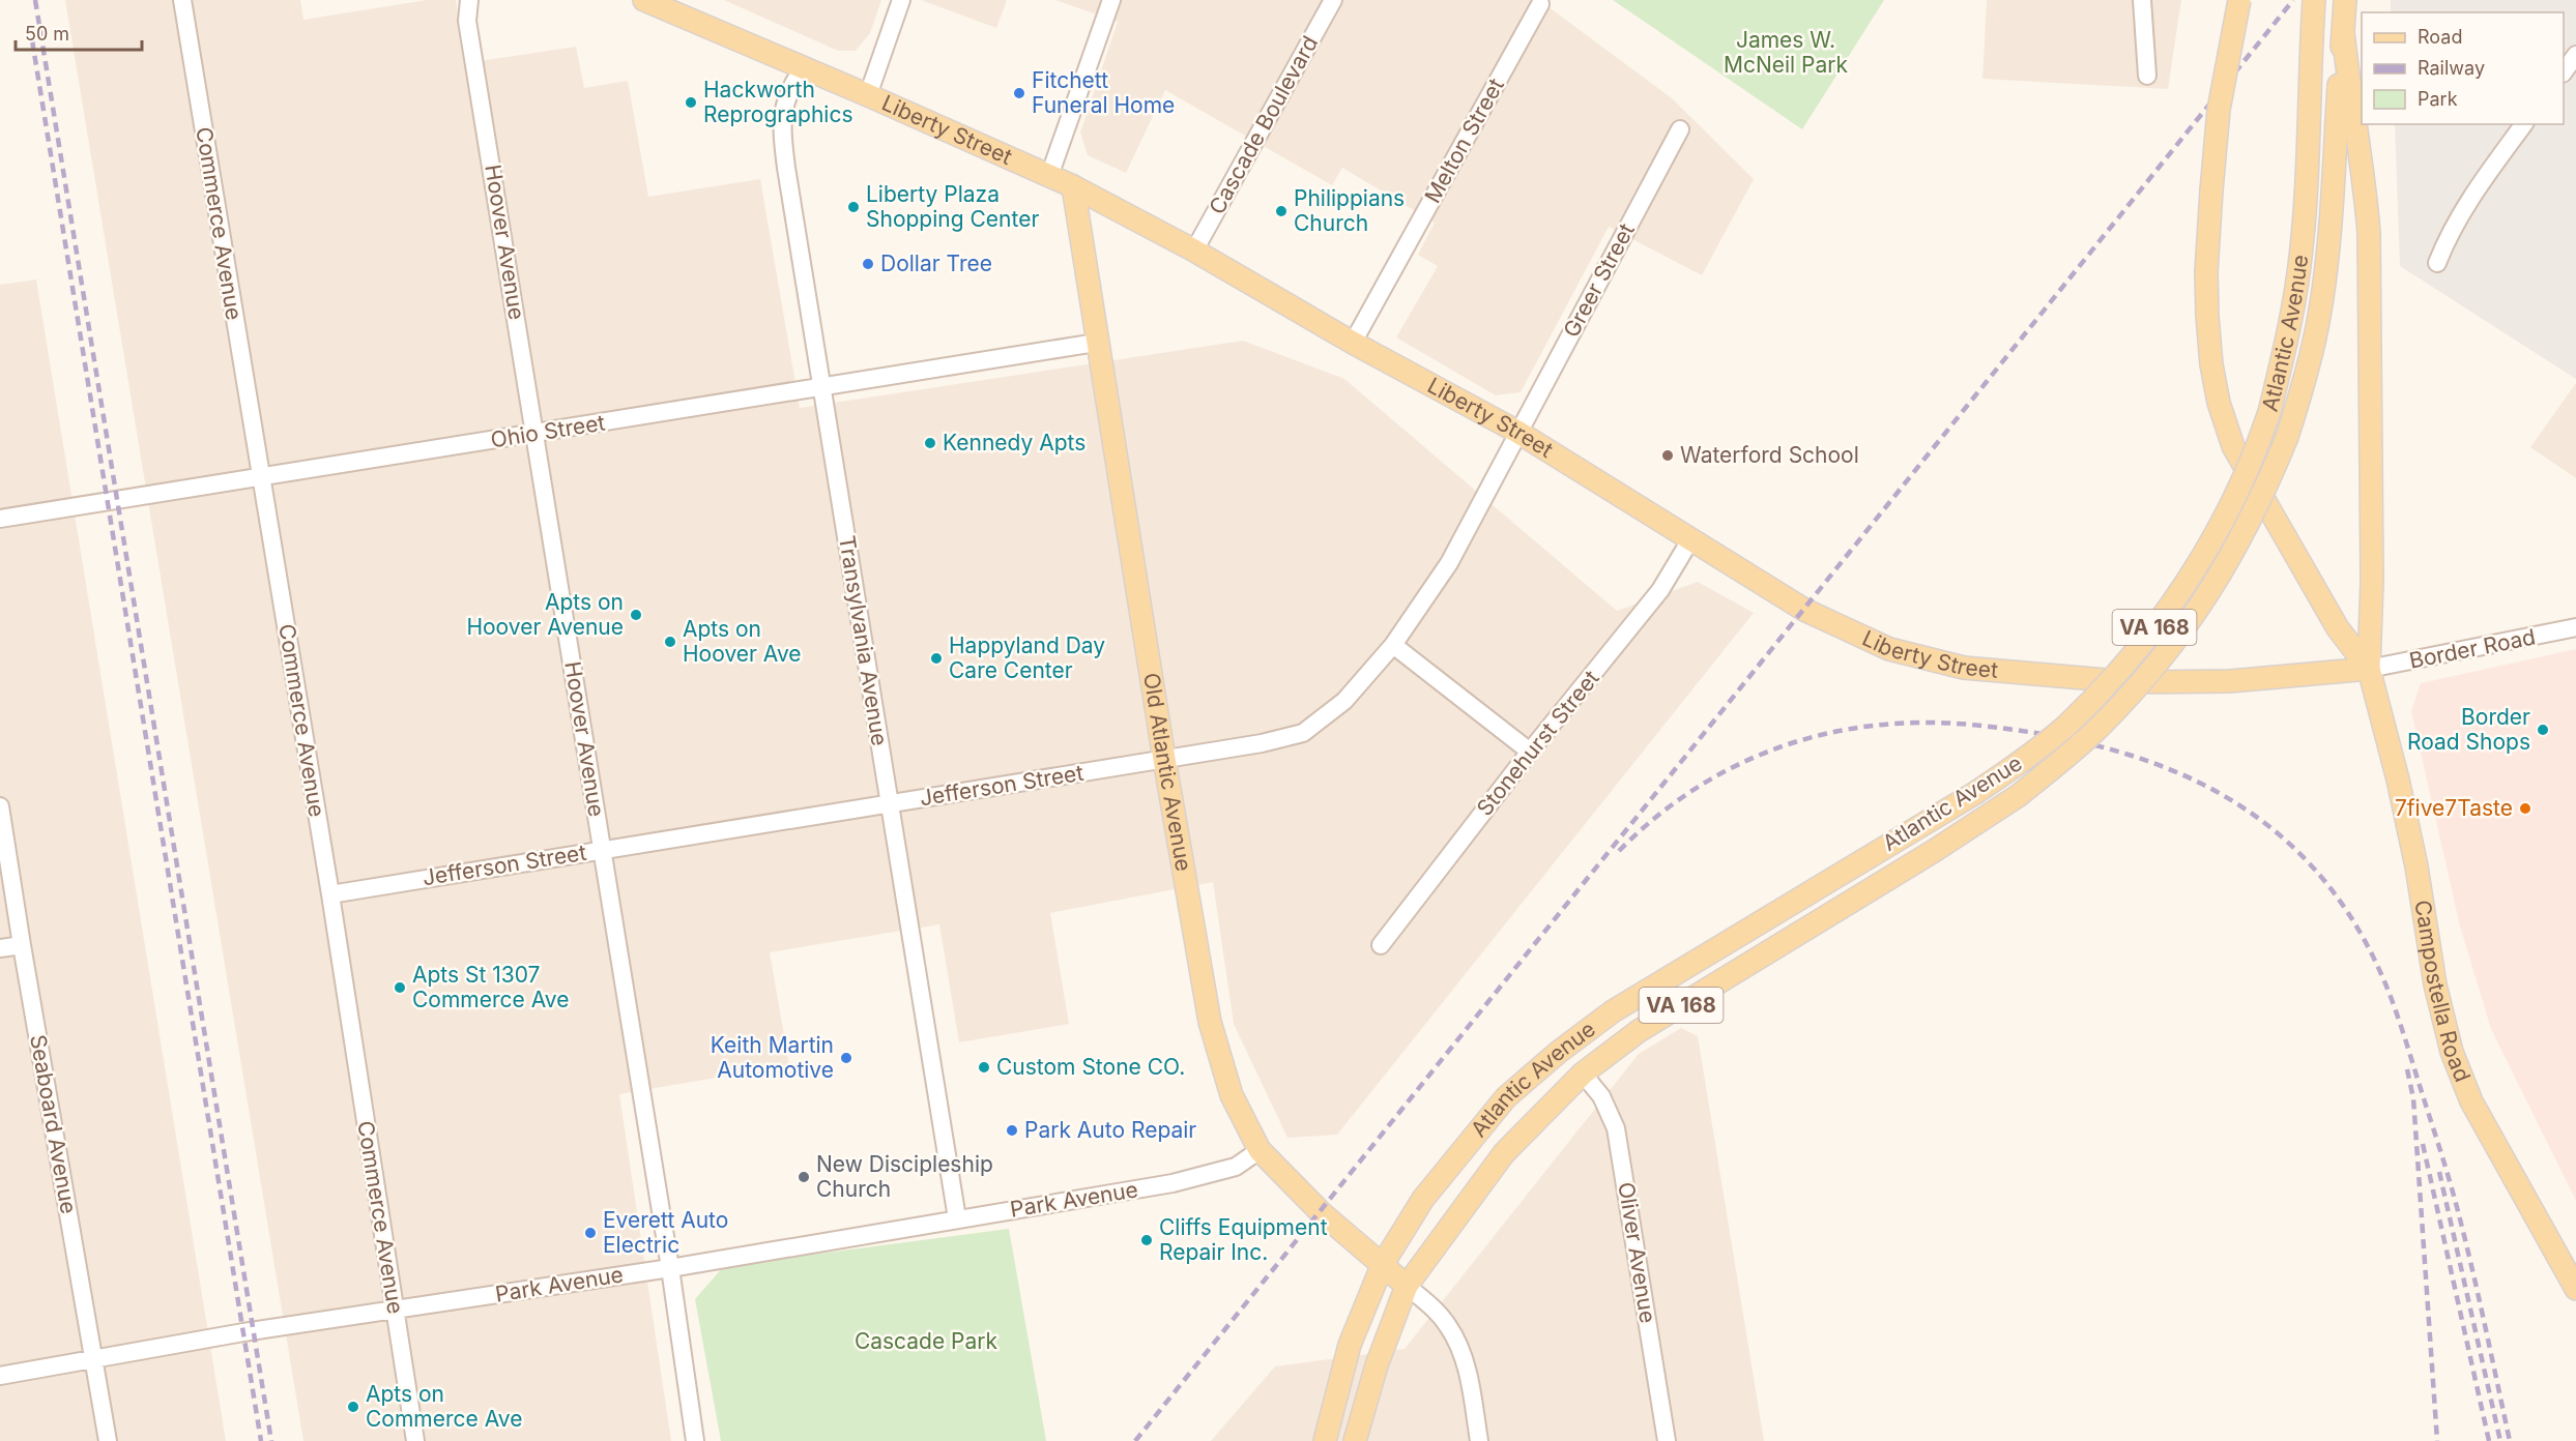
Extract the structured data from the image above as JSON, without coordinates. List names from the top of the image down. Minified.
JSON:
{"streets":{"main road":["Liberty Street","Atlantic Avenue","VA 168","Old Atlantic Avenue","Campostella Road"],"street":["Cascade Boulevard","Melton Street","Commerce Avenue","Hoover Avenue","Greer Street","Ohio Street","Transylvania Avenue","Border Road","Stonehurst Street","Jefferson Street","Seaboard Avenue","Park Avenue","Oliver Avenue"]},"crossings":[["Cascade Boulevard","Liberty Street"],["Liberty Street","Melton Street"],["Liberty Street","Greer Street"],["Liberty Street","Transylvania Avenue"],["Liberty Street","Border Road"],["Liberty Street","Stonehurst Street"],["Liberty Street","Old Atlantic Avenue"],["Liberty Street","Jefferson Street"],["Liberty Street","Campostella Road"],["Commerce Avenue","Ohio Street"],["Commerce Avenue","Jefferson Street"],["Commerce Avenue","Park Avenue"],["Hoover Avenue","Ohio Street"],["Hoover Avenue","Jefferson Street"],["Hoover Avenue","Park Avenue"],["Greer Street","Jefferson Street"],["Atlantic Avenue","VA 168"],["Atlantic Avenue","Old Atlantic Avenue"],["Atlantic Avenue","Oliver Avenue"],["Ohio Street","Transylvania Avenue"],["Ohio Street","Old Atlantic Avenue"],["Transylvania Avenue","Jefferson Street"],["Transylvania Avenue","Park Avenue"],["Border Road","Campostella Road"],["Old Atlantic Avenue","Jefferson Street"],["Old Atlantic Avenue","Park Avenue"],["Seaboard Avenue","Park Avenue"]],"parks":["James W. McNeil Park","Cascade Park"],"places":["Fitchett Funeral Home","Hackworth Reprographics","Liberty Plaza Shopping Center","Philippians Church","Dollar Tree","Kennedy Apts","Waterford School","Apts on Hoover Avenue","Apts on Hoover Ave","Happyland Day Care Center","Border Road Shops","7five7Taste","Apts St 1307 Commerce Ave","Keith Martin Automotive","Custom Stone CO.","Park Auto Repair","New Discipleship Church","Everett Auto Electric","Cliffs Equipment Repair Inc.","Apts on Commerce Ave"],"legend":["Road","Railway","Park"],"scale_bar":"50 m"}
